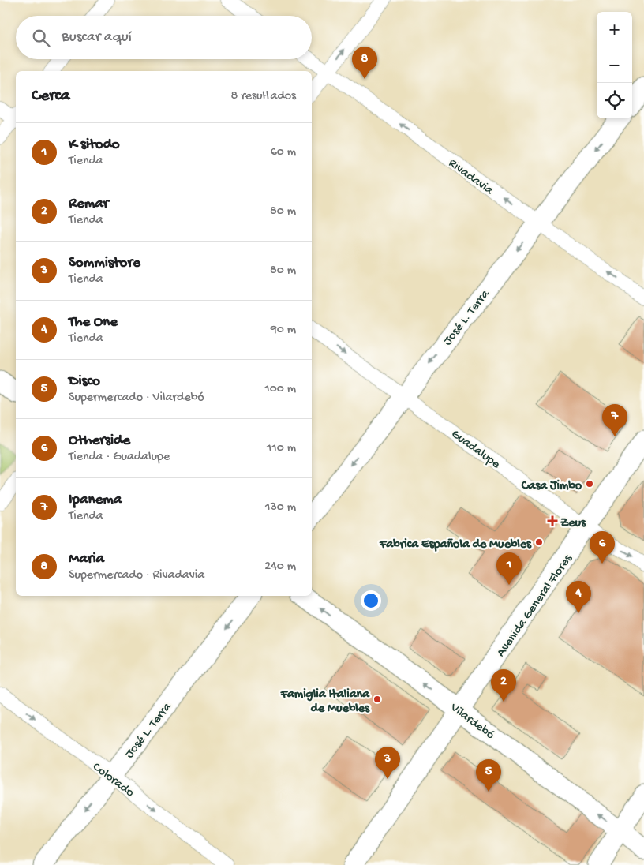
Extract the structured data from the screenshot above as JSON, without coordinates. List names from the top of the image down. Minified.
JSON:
{"streets":{"street":["Rivadavia","José L. Terra","Guadalupe","Avenida General Flores","Vilardebó","Colorado"]},"crossings":[["Rivadavia","José L. Terra"],["José L. Terra","Guadalupe"],["José L. Terra","Colorado"],["Guadalupe","Avenida General Flores"],["Avenida General Flores","Vilardebó"]],"one_way":["Rivadavia","José L. Terra","Guadalupe","Vilardebó","Colorado"],"places":{"other":["Casa Jimbo","Fabrica Española de Muebles","Famiglia Italiana de Muebles"],"health":["Zeus"]},"page":{"map_buttons":["+","−"],"search":"Buscar aquí","pins":["8","7","6","1","4","2","3","5"],"heading":["Cerca","8 resultados"],"list":[{"mark":"1","name":"K sitodo","note":"Tienda","value":"60 m"},{"mark":"2","name":"Remar","note":"Tienda","value":"80 m"},{"mark":"3","name":"Sommistore","note":"Tienda","value":"80 m"},{"mark":"4","name":"The One","note":"Tienda","value":"90 m"},{"mark":"5","name":"Disco","note":"Supermercado · Vilardebó","value":"100 m"},{"mark":"6","name":"Otherside","note":"Tienda · Guadalupe","value":"110 m"},{"mark":"7","name":"Ipanema","note":"Tienda","value":"130 m"},{"mark":"8","name":"Maria","note":"Supermercado · Rivadavia","value":"240 m"}]}}
